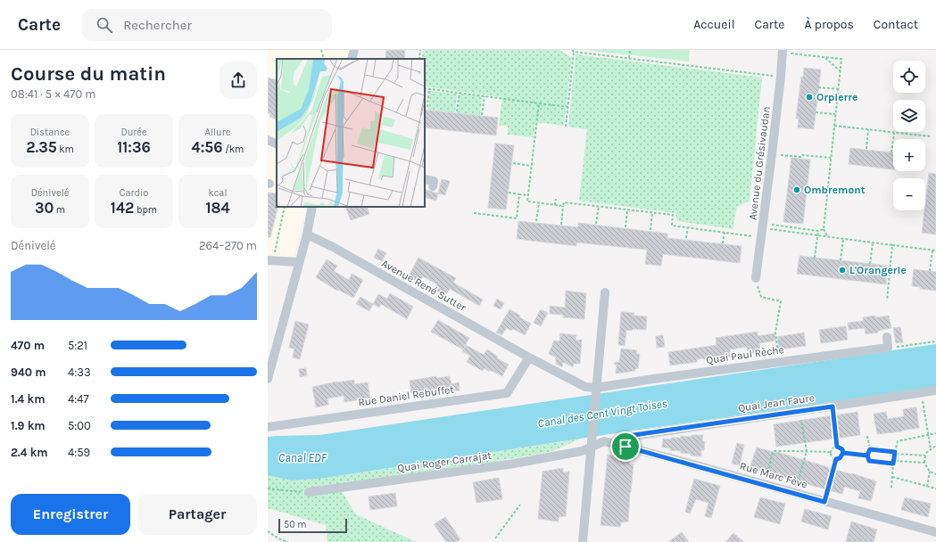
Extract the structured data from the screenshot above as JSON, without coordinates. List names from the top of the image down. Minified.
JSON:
{"streets":{"street":["Avenue du Grésivaudan","Avenue René Sutter","Quai Paul Rèche","Rue Daniel Rebuffet","Quai Jean Faure","Quai Roger Carrajat","Rue Marc Fève"]},"crossings":[["Avenue René Sutter","Quai Paul Rèche"],["Avenue René Sutter","Rue Daniel Rebuffet"],["Quai Jean Faure","Rue Marc Fève"],["Quai Roger Carrajat","Rue Marc Fève"]],"water":["Canal des Cent Vingt Toises","Canal EDF"],"places":["Orpierre","Ombremont","L'Orangerie"],"scale_bar":"50 m","page":{"header":"Carte","search":"Rechercher","nav":["Accueil","Carte","À propos","Contact"],"heading":["Course du matin","08:41 · 5 × 470 m"],"map_buttons":["+","−"],"stats":[["Distance","2.35 km"],["Durée","11:36"],["Allure","4:56 /km"],["Dénivelé","30 m"],["Cardio","142 bpm"],["kcal","184"]],"chart":["Dénivelé","264–270 m"],"list":[{"name":"470 m","note":"5:21"},{"name":"940 m","note":"4:33"},{"name":"1.4 km","note":"4:47"},{"name":"1.9 km","note":"5:00"},{"name":"2.4 km","note":"4:59"}],"buttons":["Enregistrer","Partager"],"scale":"50 m"}}
